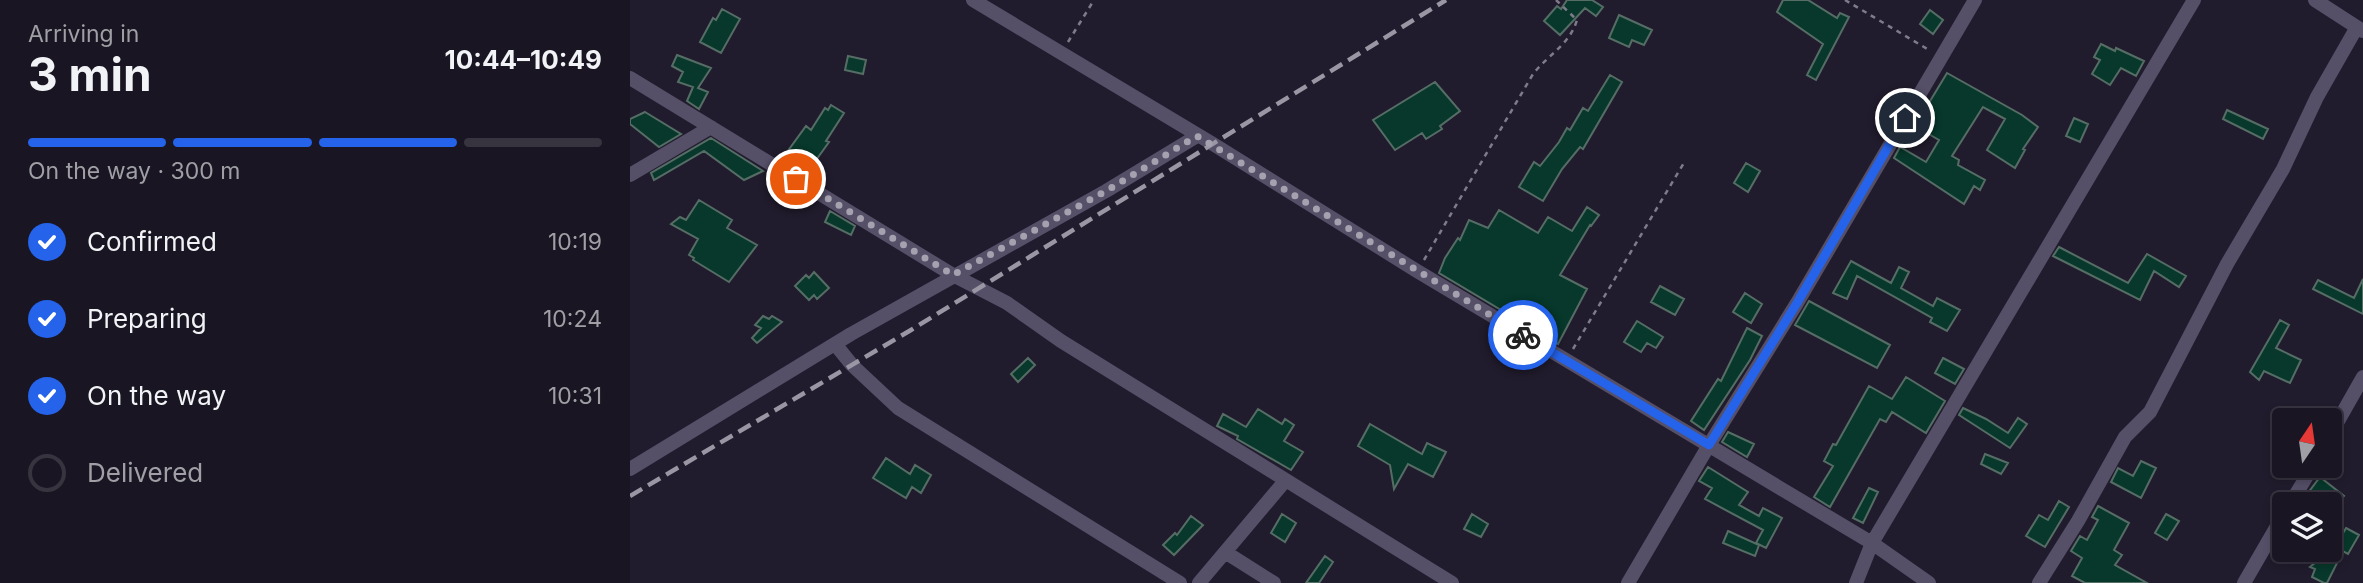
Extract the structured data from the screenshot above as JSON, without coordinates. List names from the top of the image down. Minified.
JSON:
{"north":"top","page":{"heading":["3 min","Arriving in","10:44–10:49"],"bar":"On the way · 300 m","list":[["Confirmed","10:19"],["Preparing","10:24"],["On the way","10:31"],"Delivered"]}}
